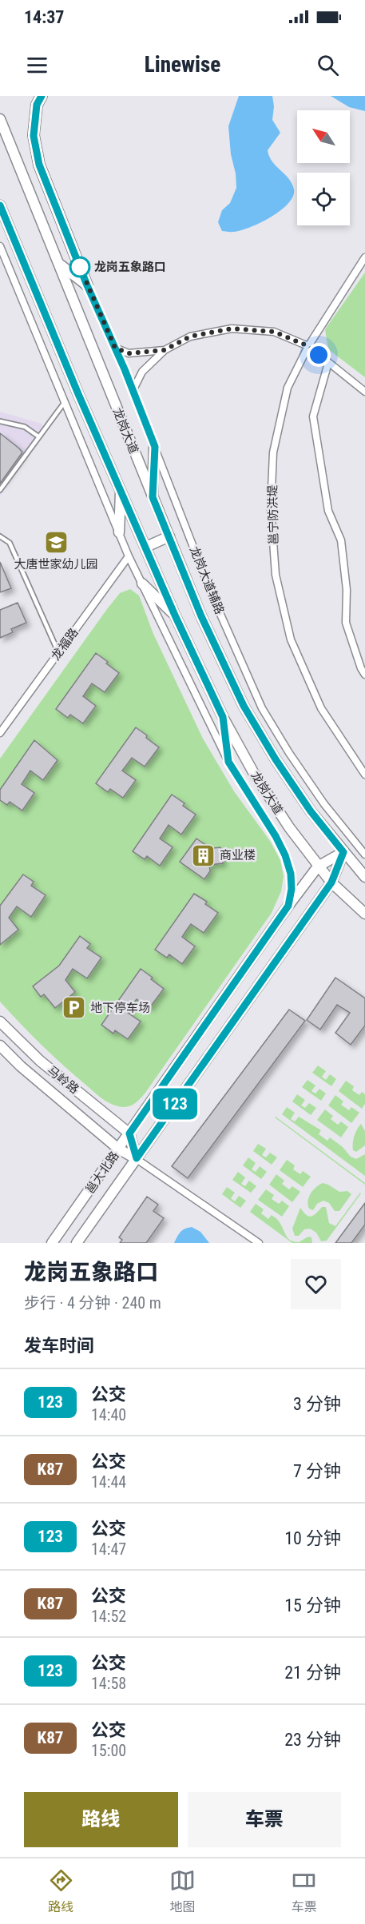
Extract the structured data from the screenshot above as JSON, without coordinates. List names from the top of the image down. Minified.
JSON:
{"streets":{"main road":["龙岗大道","马岭路","邕大北路"],"street":["邕宁防洪堤","龙岗大道辅路","龙福路"]},"crossings":[["龙岗大道","邕大北路"],["马岭路","邕大北路"]],"places":{"other":["龙岗五象路口"],"school or university":["大唐世家幼儿园"],"building":["商业楼"],"parking":["地下停车场"]},"lines":["bus line 123"],"north":"top left","page":{"status":"14:37","header":"Linewise","on_map":"123","heading":[["龙岗五象路口","步行 · 4 分钟 · 240 m"],"发车时间"],"list":[{"mark":"123","name":"公交","note":"14:40","value":"3 分钟"},{"mark":"K87","name":"公交","note":"14:44","value":"7 分钟"},{"mark":"123","name":"公交","note":"14:47","value":"10 分钟"},{"mark":"K87","name":"公交","note":"14:52","value":"15 分钟"},{"mark":"123","name":"公交","note":"14:58","value":"21 分钟"},{"mark":"K87","name":"公交","note":"15:00","value":"23 分钟"}],"buttons":["路线","车票"],"tabs":["路线","地图","车票"]}}
